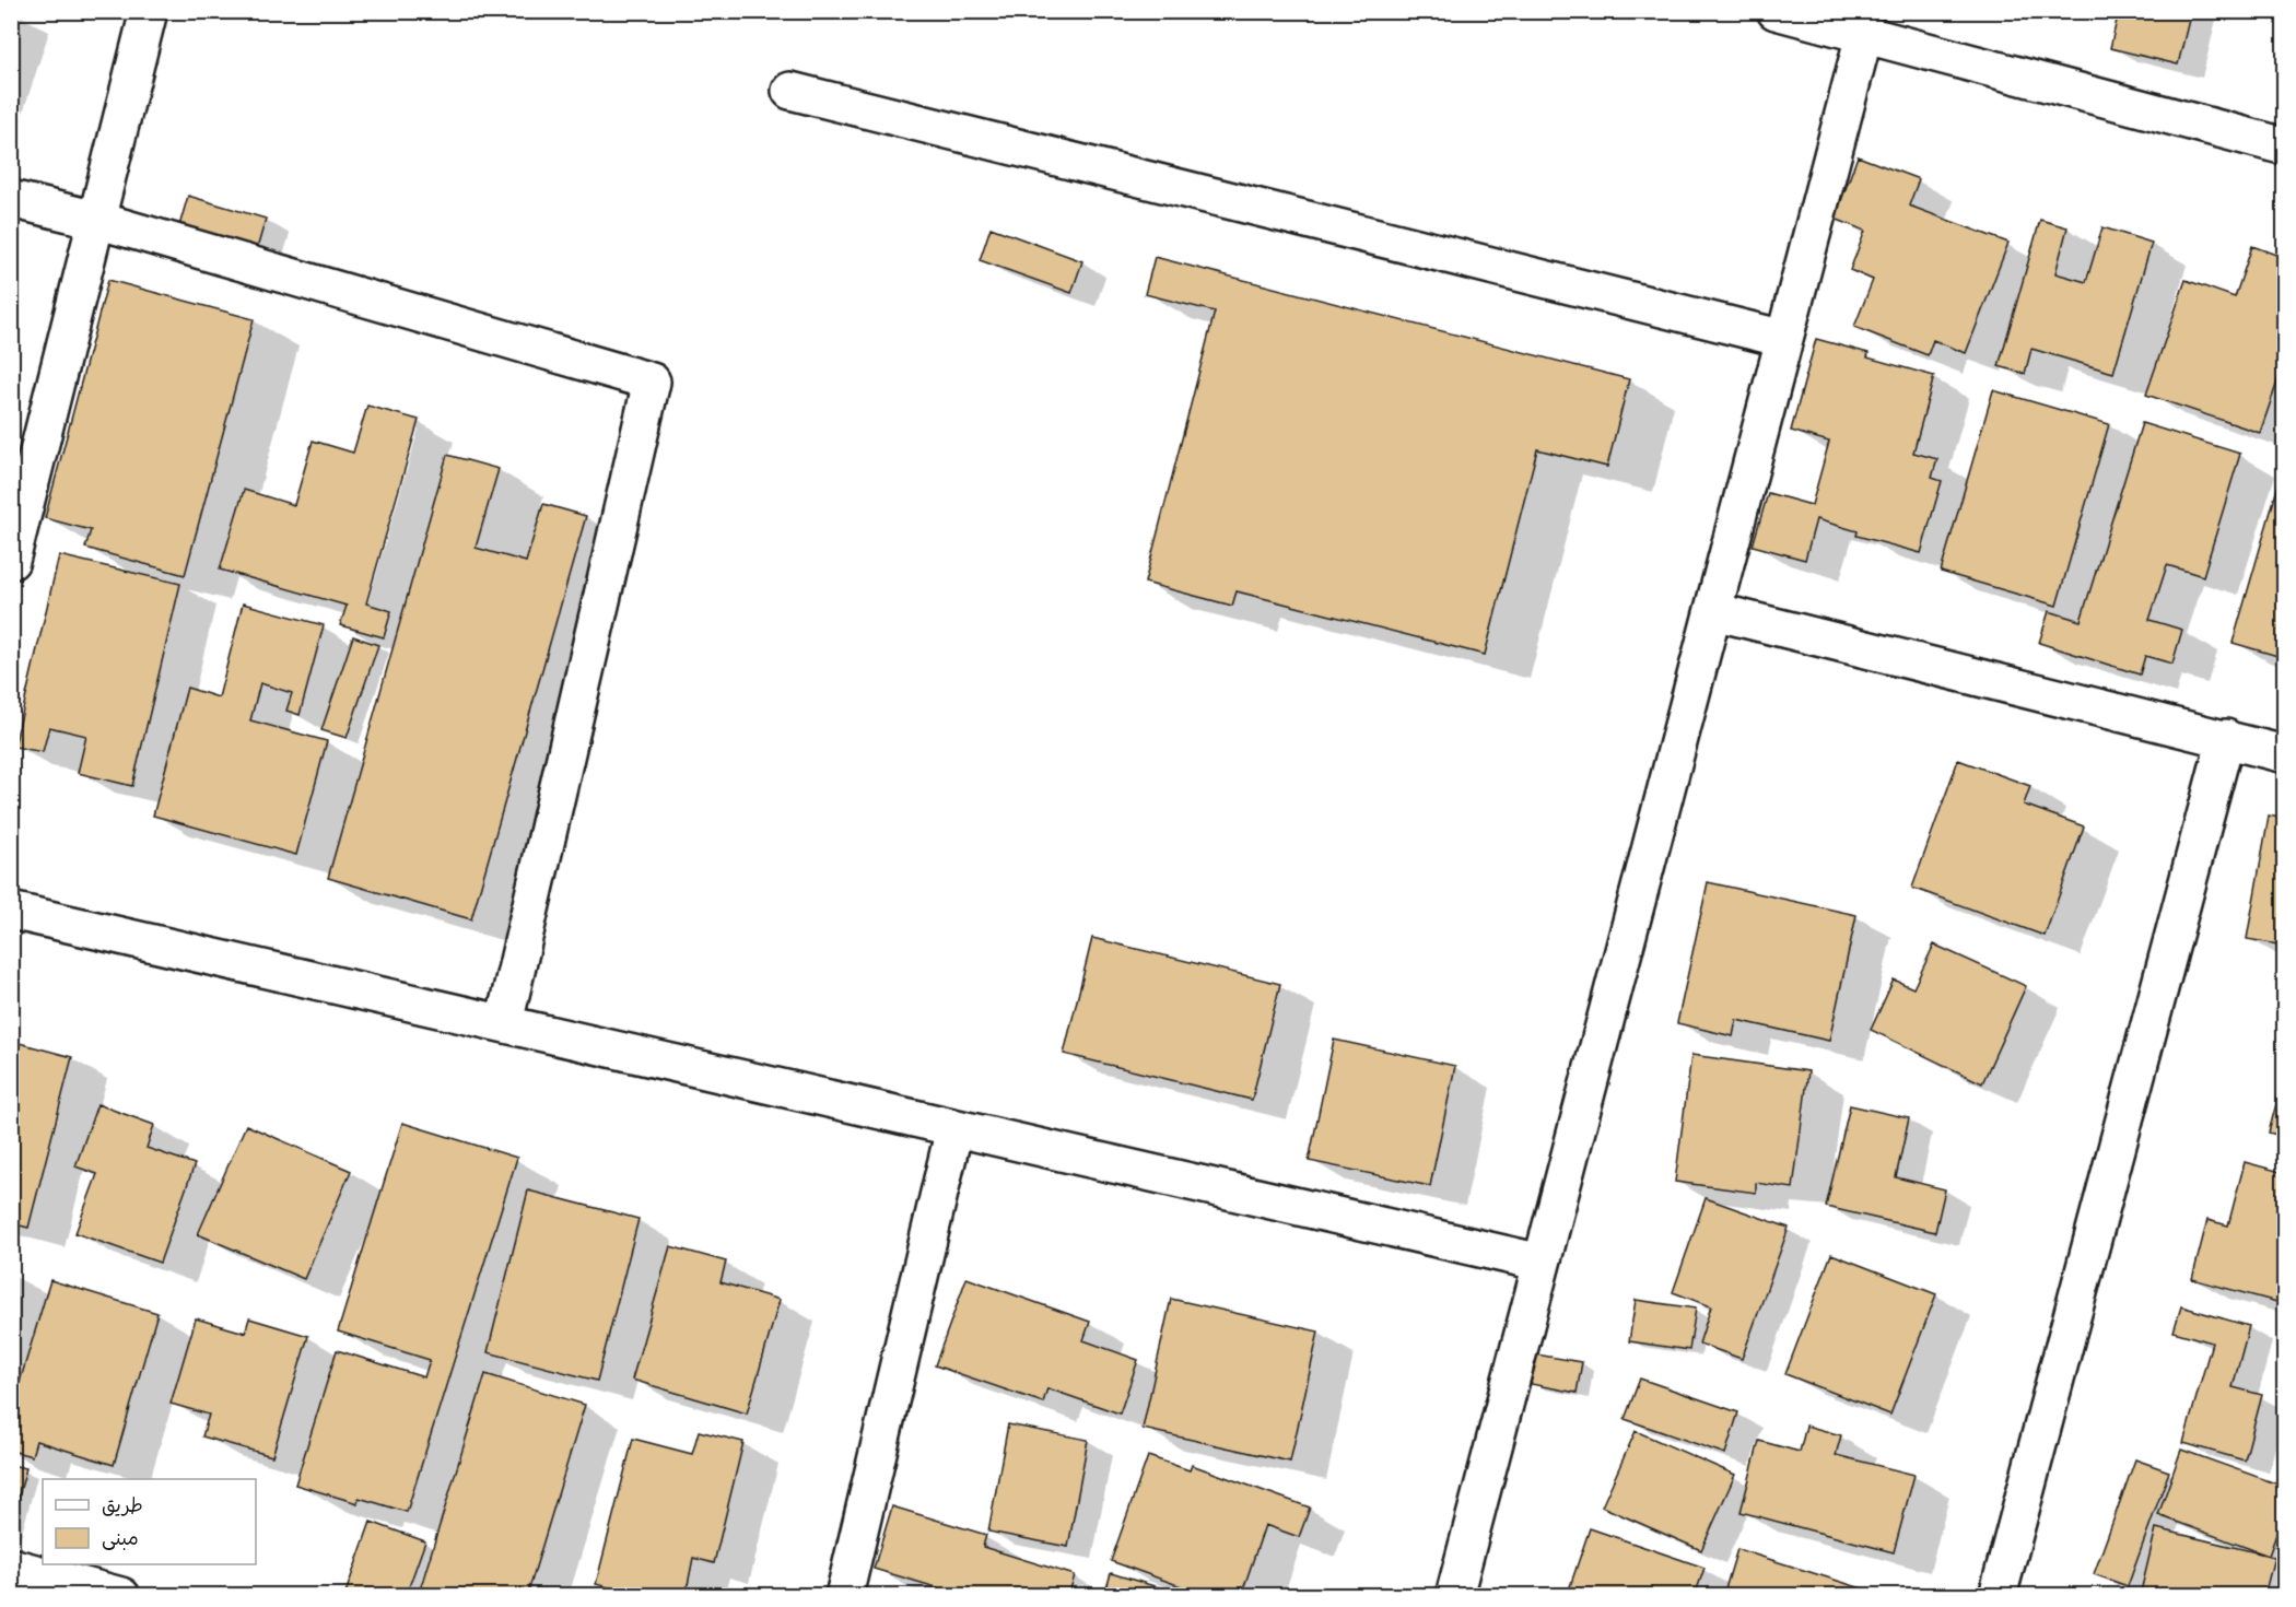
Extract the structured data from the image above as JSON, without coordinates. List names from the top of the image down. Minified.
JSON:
{"legend":["طريق","مبنى"]}
